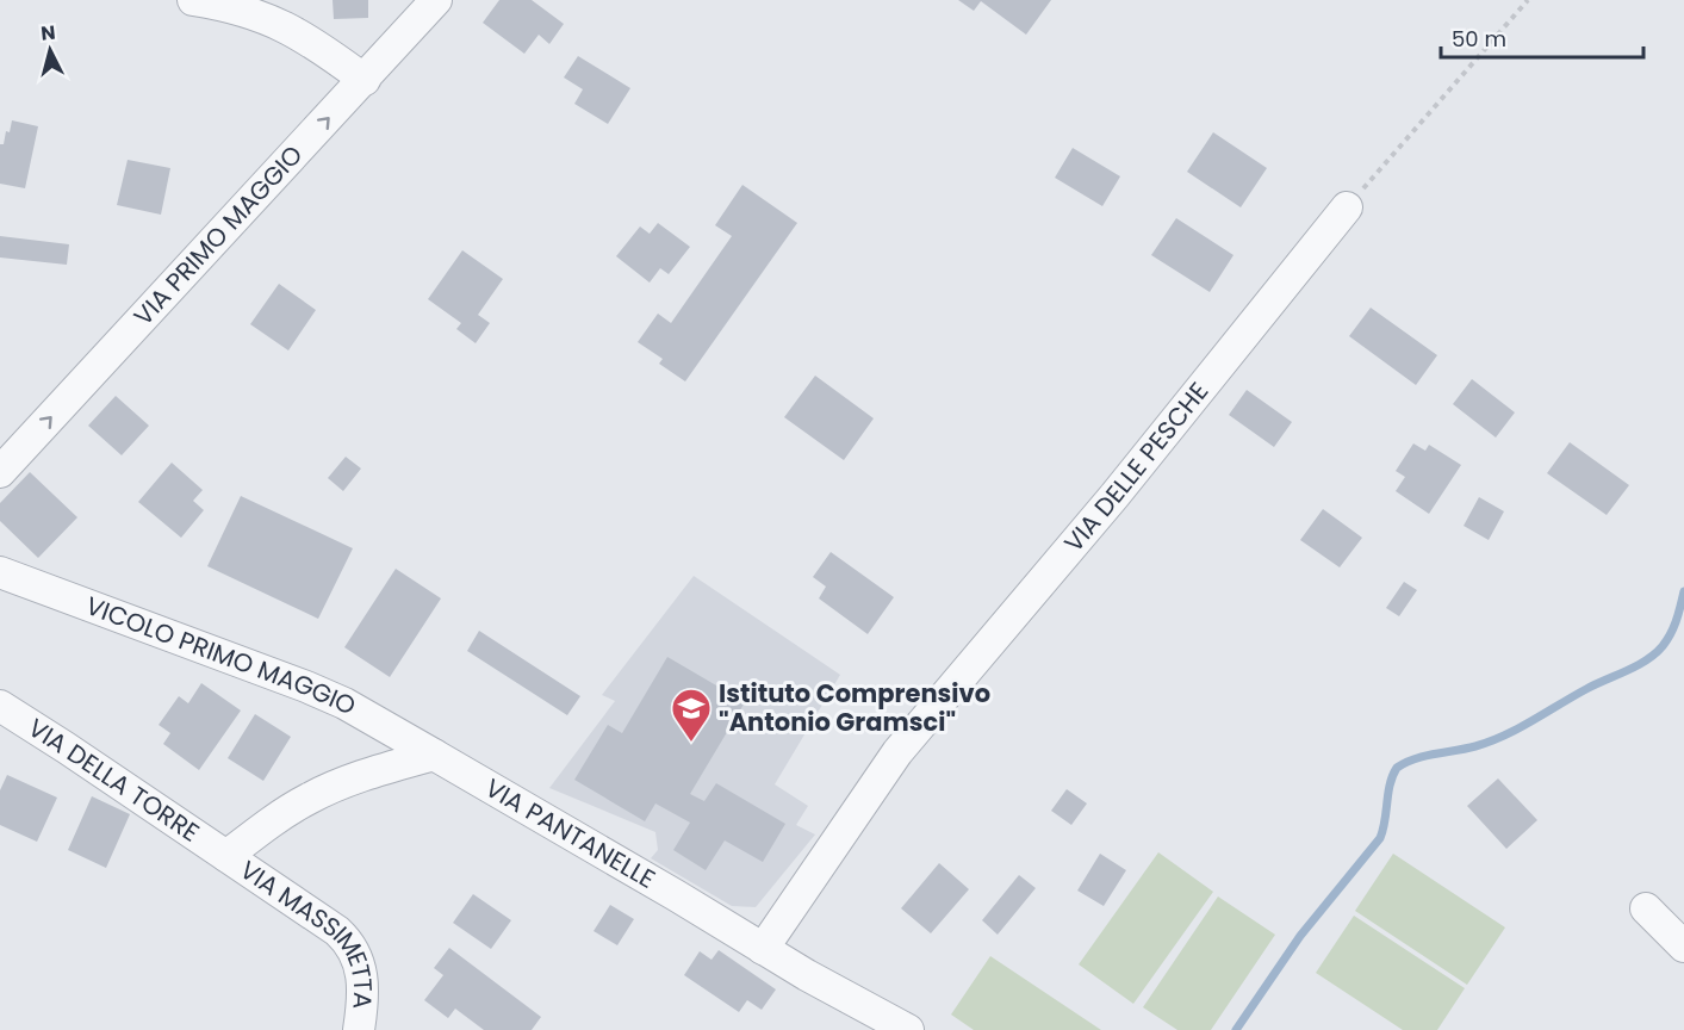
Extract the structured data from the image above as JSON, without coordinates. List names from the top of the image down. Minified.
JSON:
{"streets":{"street":["VIA PRIMO MAGGIO","VIA DELLE PESCHE","VICOLO PRIMO MAGGIO","VIA DELLA TORRE","VIA PANTANELLE","VIA MASSIMETTA"]},"crossings":[["VIA DELLE PESCHE","VIA PANTANELLE"],["VICOLO PRIMO MAGGIO","VIA PANTANELLE"],["VIA DELLA TORRE","VIA MASSIMETTA"]],"one_way":["VIA PRIMO MAGGIO"],"places":{"school or university":["Istituto Comprensivo \"Antonio Gramsci\""]},"scale_bar":"50 m","north":"top"}
